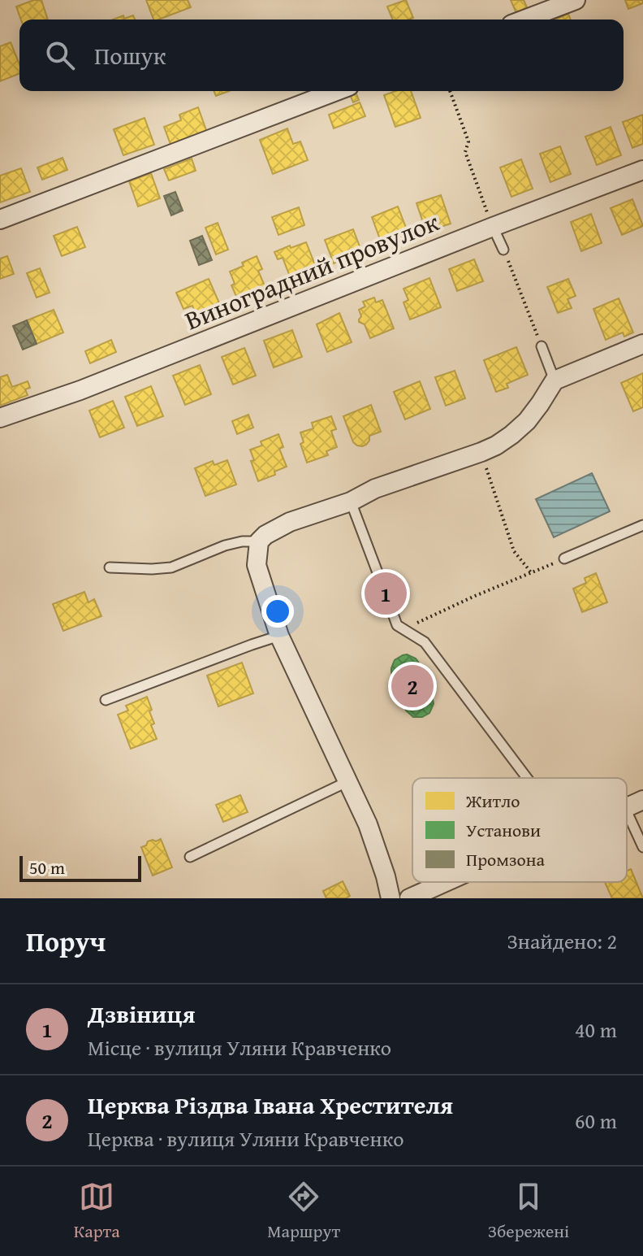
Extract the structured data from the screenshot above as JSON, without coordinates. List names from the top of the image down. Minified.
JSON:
{"streets":{"street":["Виноградний провулок"]},"legend":["Житло","Установи","Промзона"],"scale_bar":"50 m","page":{"search":"Пошук","pins":["1","2"],"scale":"50 m","heading":["Поруч","Знайдено: 2"],"list":[{"mark":"1","name":"Дзвіниця","note":"Місце · вулиця Уляни Кравченко","value":"40 m"},{"mark":"2","name":"Церква Різдва Івана Хрестителя","note":"Церква · вулиця Уляни Кравченко","value":"60 m"}],"nav":["Карта","Маршрут","Збережені"]}}
